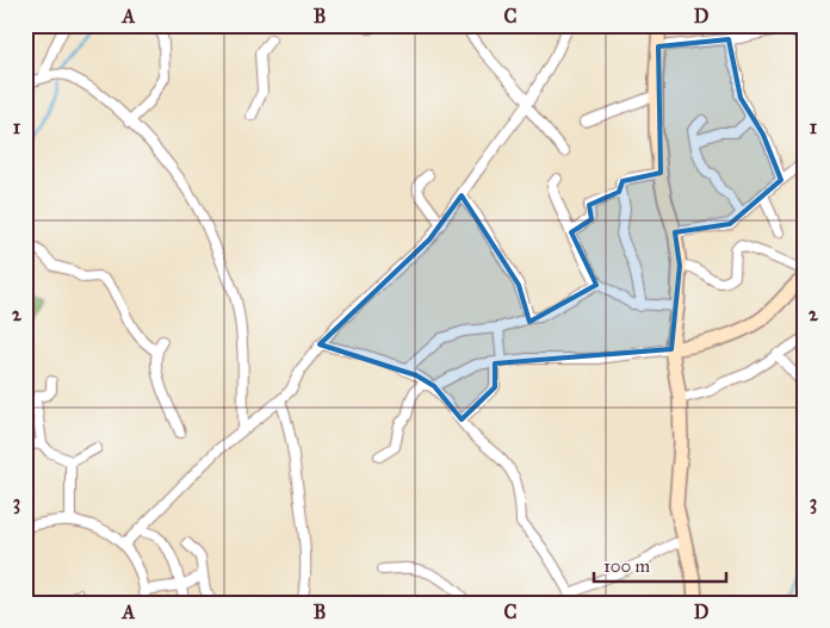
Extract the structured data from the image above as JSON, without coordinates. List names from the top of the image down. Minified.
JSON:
{"scale_bar":"100 m","grid":{"columns":["A","B","C","D"],"rows":["1","2","3"]}}
